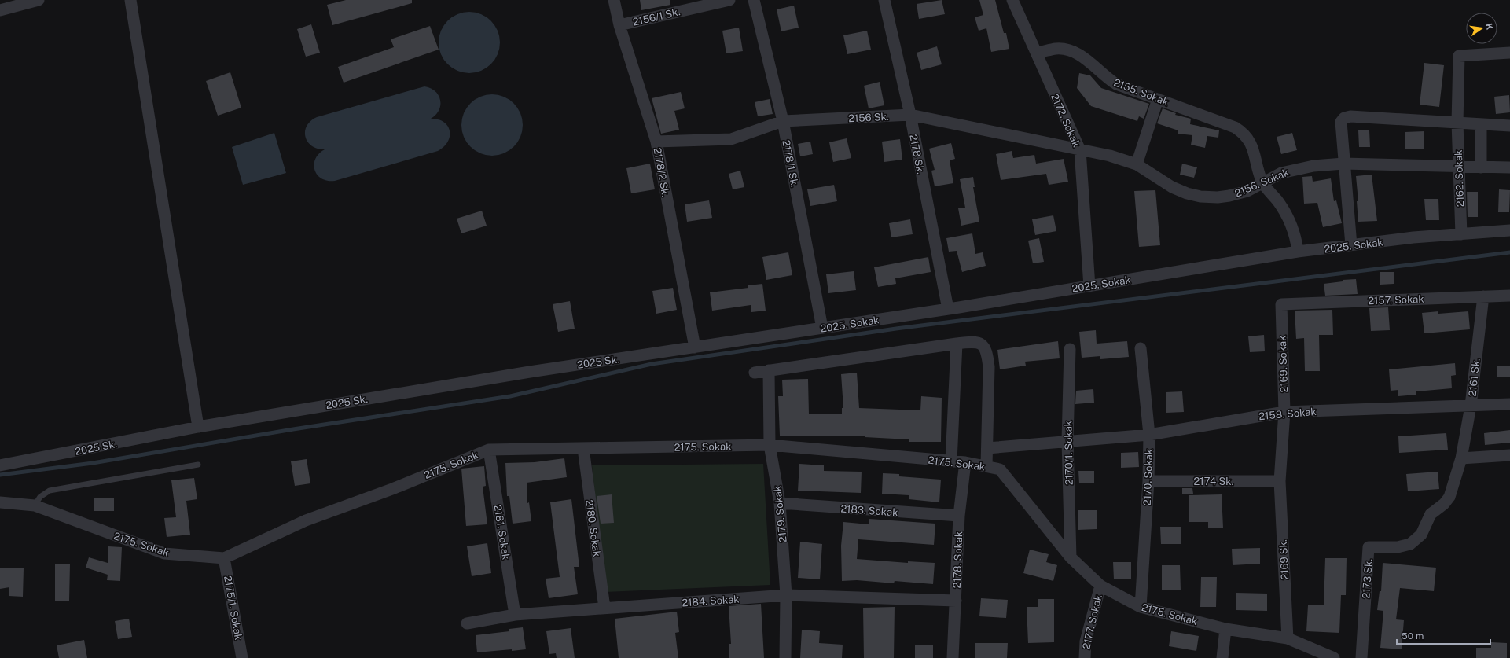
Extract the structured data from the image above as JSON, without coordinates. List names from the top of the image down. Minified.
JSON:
{"streets":{"street":["2156/1 Sk.","2155. Sokak","2156 Sk.","2172. Sokak","2178 Sk.","2178/1 Sk.","2178/2 Sk.","2162. Sokak","2156. Sokak","2025. Sokak","2157. Sokak","2025 Sk.","2169. Sokak","2161 Sk.","2158. Sokak","2175. Sokak","2170/1. Sokak","2170. Sokak","2174 Sk.","2183. Sokak","2179. Sokak","2180. Sokak","2181. Sokak","2178. Sokak","2169 Sk.","2173 Sk.","2184. Sokak","2175/1. Sokak","2177. Sokak"]},"crossings":[["2156/1 Sk.","2178/2 Sk."],["2155. Sokak","2172. Sokak"],["2155. Sokak","2156. Sokak"],["2156 Sk.","2172. Sokak"],["2156 Sk.","2178 Sk."],["2156 Sk.","2178/1 Sk."],["2156 Sk.","2178/2 Sk."],["2156 Sk.","2156. Sokak"],["2172. Sokak","2156. Sokak"],["2172. Sokak","2025. Sokak"],["2178 Sk.","2025. Sokak"],["2178/1 Sk.","2025. Sokak"],["2178/2 Sk.","2025. Sokak"],["2178/2 Sk.","2025 Sk."],["2162. Sokak","2156. Sokak"],["2162. Sokak","2025. Sokak"],["2025. Sokak","2025 Sk."],["2157. Sokak","2169. Sokak"],["2157. Sokak","2161 Sk."],["2169. Sokak","2158. Sokak"],["2169. Sokak","2174 Sk."],["2169. Sokak","2169 Sk."],["2161 Sk.","2158. Sokak"],["2161 Sk.","2173 Sk."],["2158. Sokak","2170/1. Sokak"],["2158. Sokak","2170. Sokak"],["2175. Sokak","2170/1. Sokak"],["2175. Sokak","2170. Sokak"],["2175. Sokak","2179. Sokak"],["2175. Sokak","2180. Sokak"],["2175. Sokak","2181. Sokak"],["2175. Sokak","2178. Sokak"],["2175. Sokak","2169 Sk."],["2175. Sokak","2175/1. Sokak"],["2175. Sokak","2177. Sokak"],["2170. Sokak","2174 Sk."],["2174 Sk.","2169 Sk."],["2183. Sokak","2179. Sokak"],["2183. Sokak","2178. Sokak"],["2179. Sokak","2184. Sokak"],["2180. Sokak","2184. Sokak"],["2181. Sokak","2184. Sokak"],["2178. Sokak","2184. Sokak"]],"scale_bar":"50 m","north":"right"}
